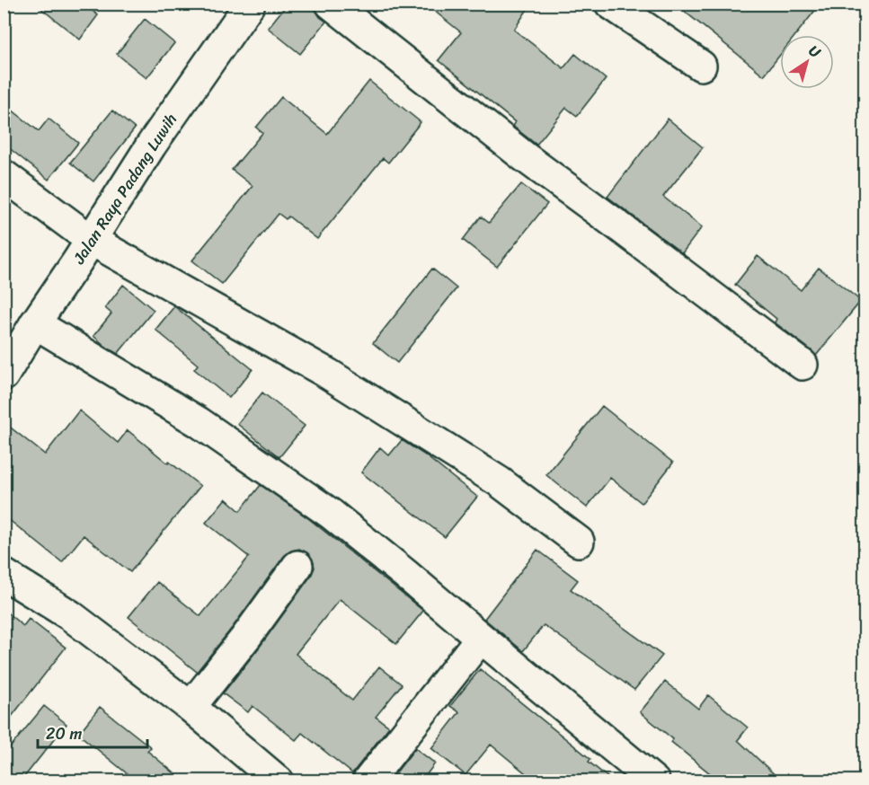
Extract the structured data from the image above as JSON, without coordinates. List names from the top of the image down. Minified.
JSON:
{"streets":{"street":["Jalan Raya Padang Luwih"]},"scale_bar":"20 m","north":"top right"}
